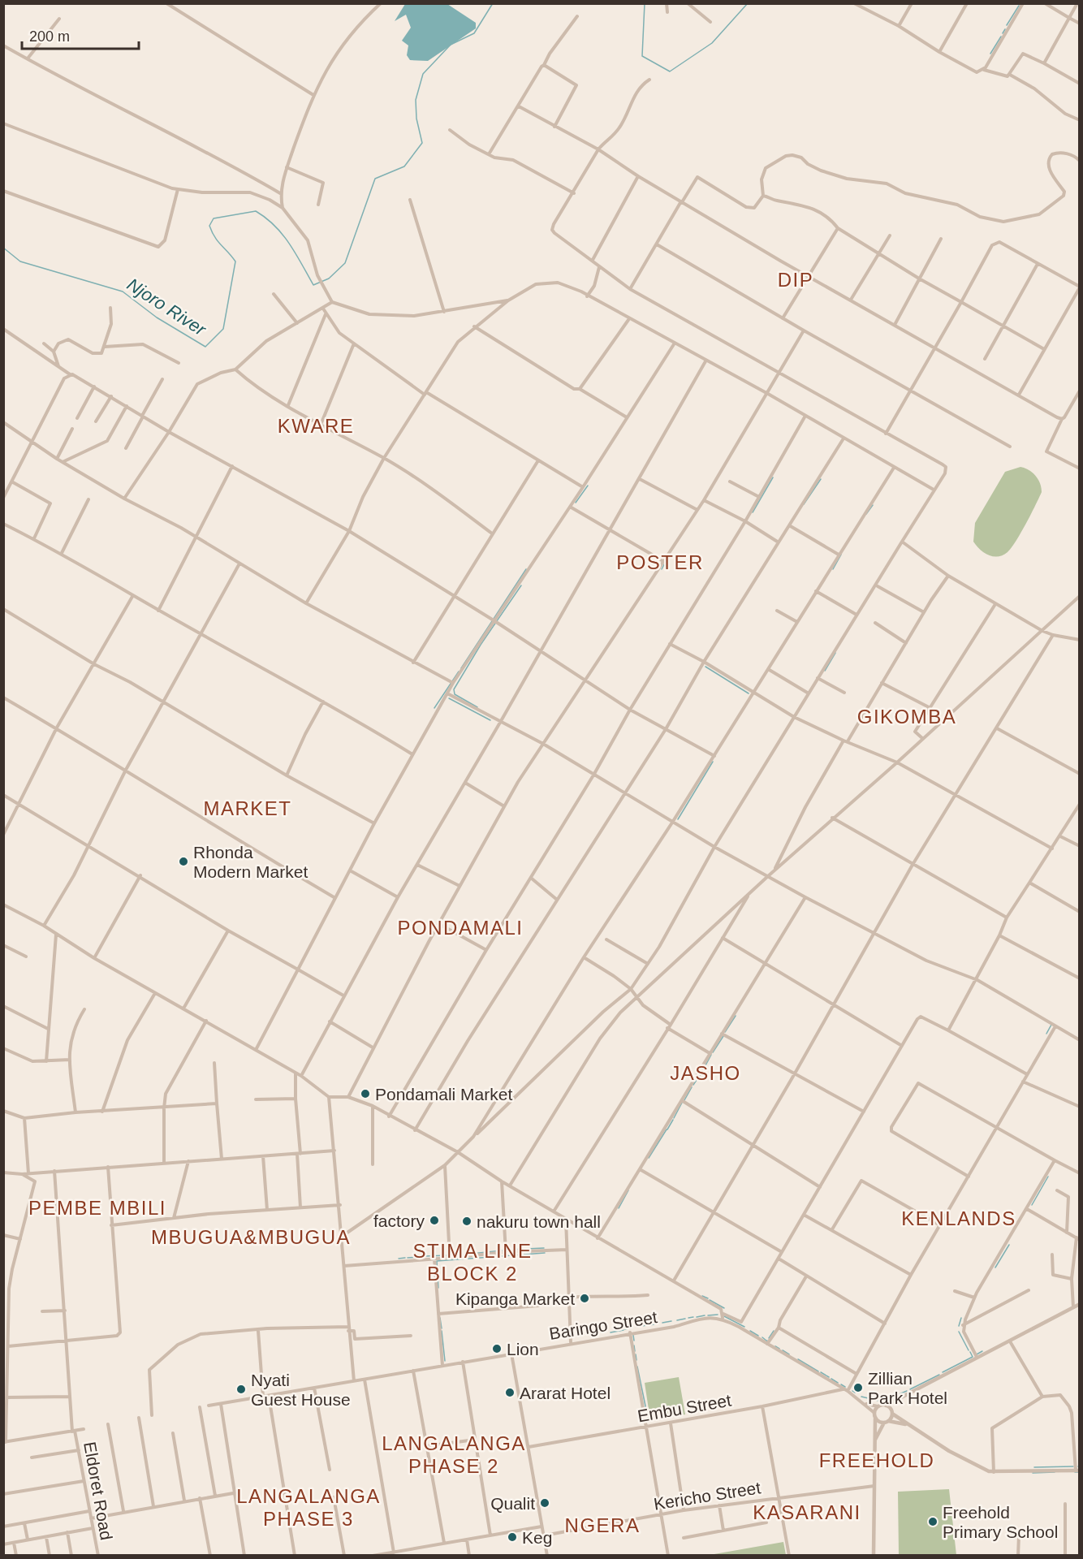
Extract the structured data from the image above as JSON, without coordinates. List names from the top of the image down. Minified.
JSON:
{"streets":{"street":["Baringo Street","Embu Street","Eldoret Road","Kericho Street"]},"districts":["DIP","KWARE","POSTER","GIKOMBA","MARKET","PONDAMALI","JASHO","PEMBE MBILI","KENLANDS","MBUGUA&MBUGUA","STIMA LINE BLOCK 2","LANGALANGA PHASE 2","FREEHOLD","LANGALANGA PHASE 3","KASARANI","NGERA"],"water":["Njoro River"],"places":["Rhonda Modern Market","Pondamali Market","factory","nakuru town hall","Kipanga Market","Lion","Zillian Park Hotel","Nyati Guest House","Ararat Hotel","Qualit","Freehold Primary School","Keg"],"scale_bar":"200 m"}
